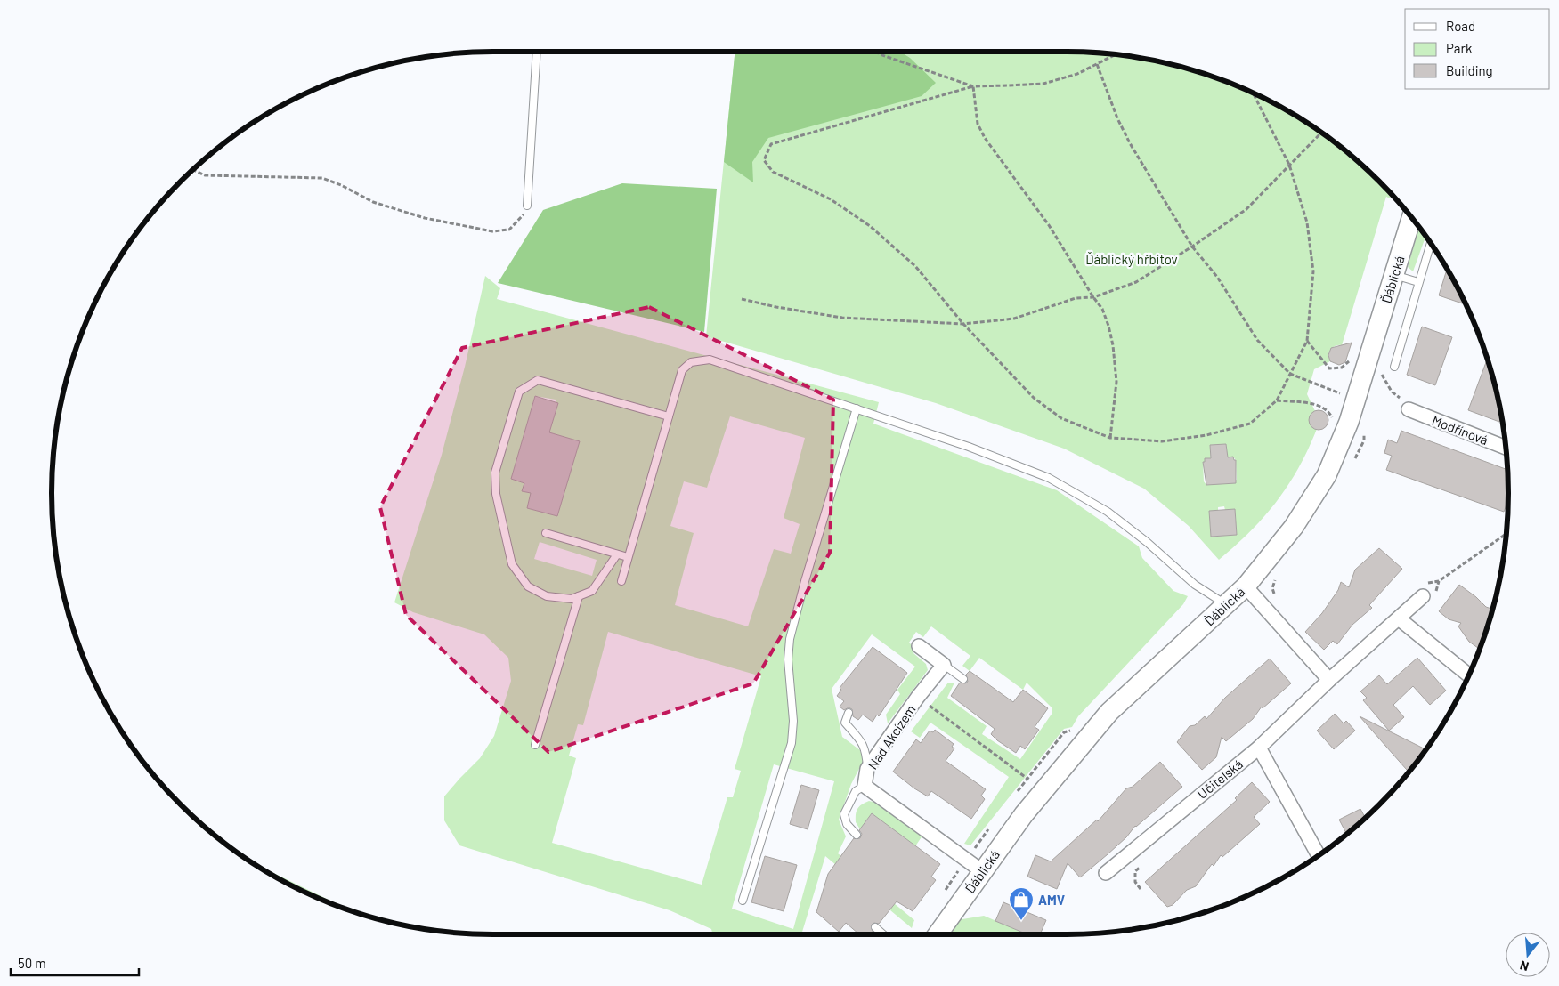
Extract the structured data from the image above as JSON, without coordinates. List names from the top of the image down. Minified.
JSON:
{"streets":{"main road":["Ďáblická"],"street":["Modřínová","Nad Akcízem","Učitelská"]},"crossings":[["Ďáblická","Nad Akcízem"]],"parks":["Ďáblický hřbitov"],"places":{"shop":["AMV"]},"legend":["Road","Park","Building"],"scale_bar":"50 m","north":"bottom"}
